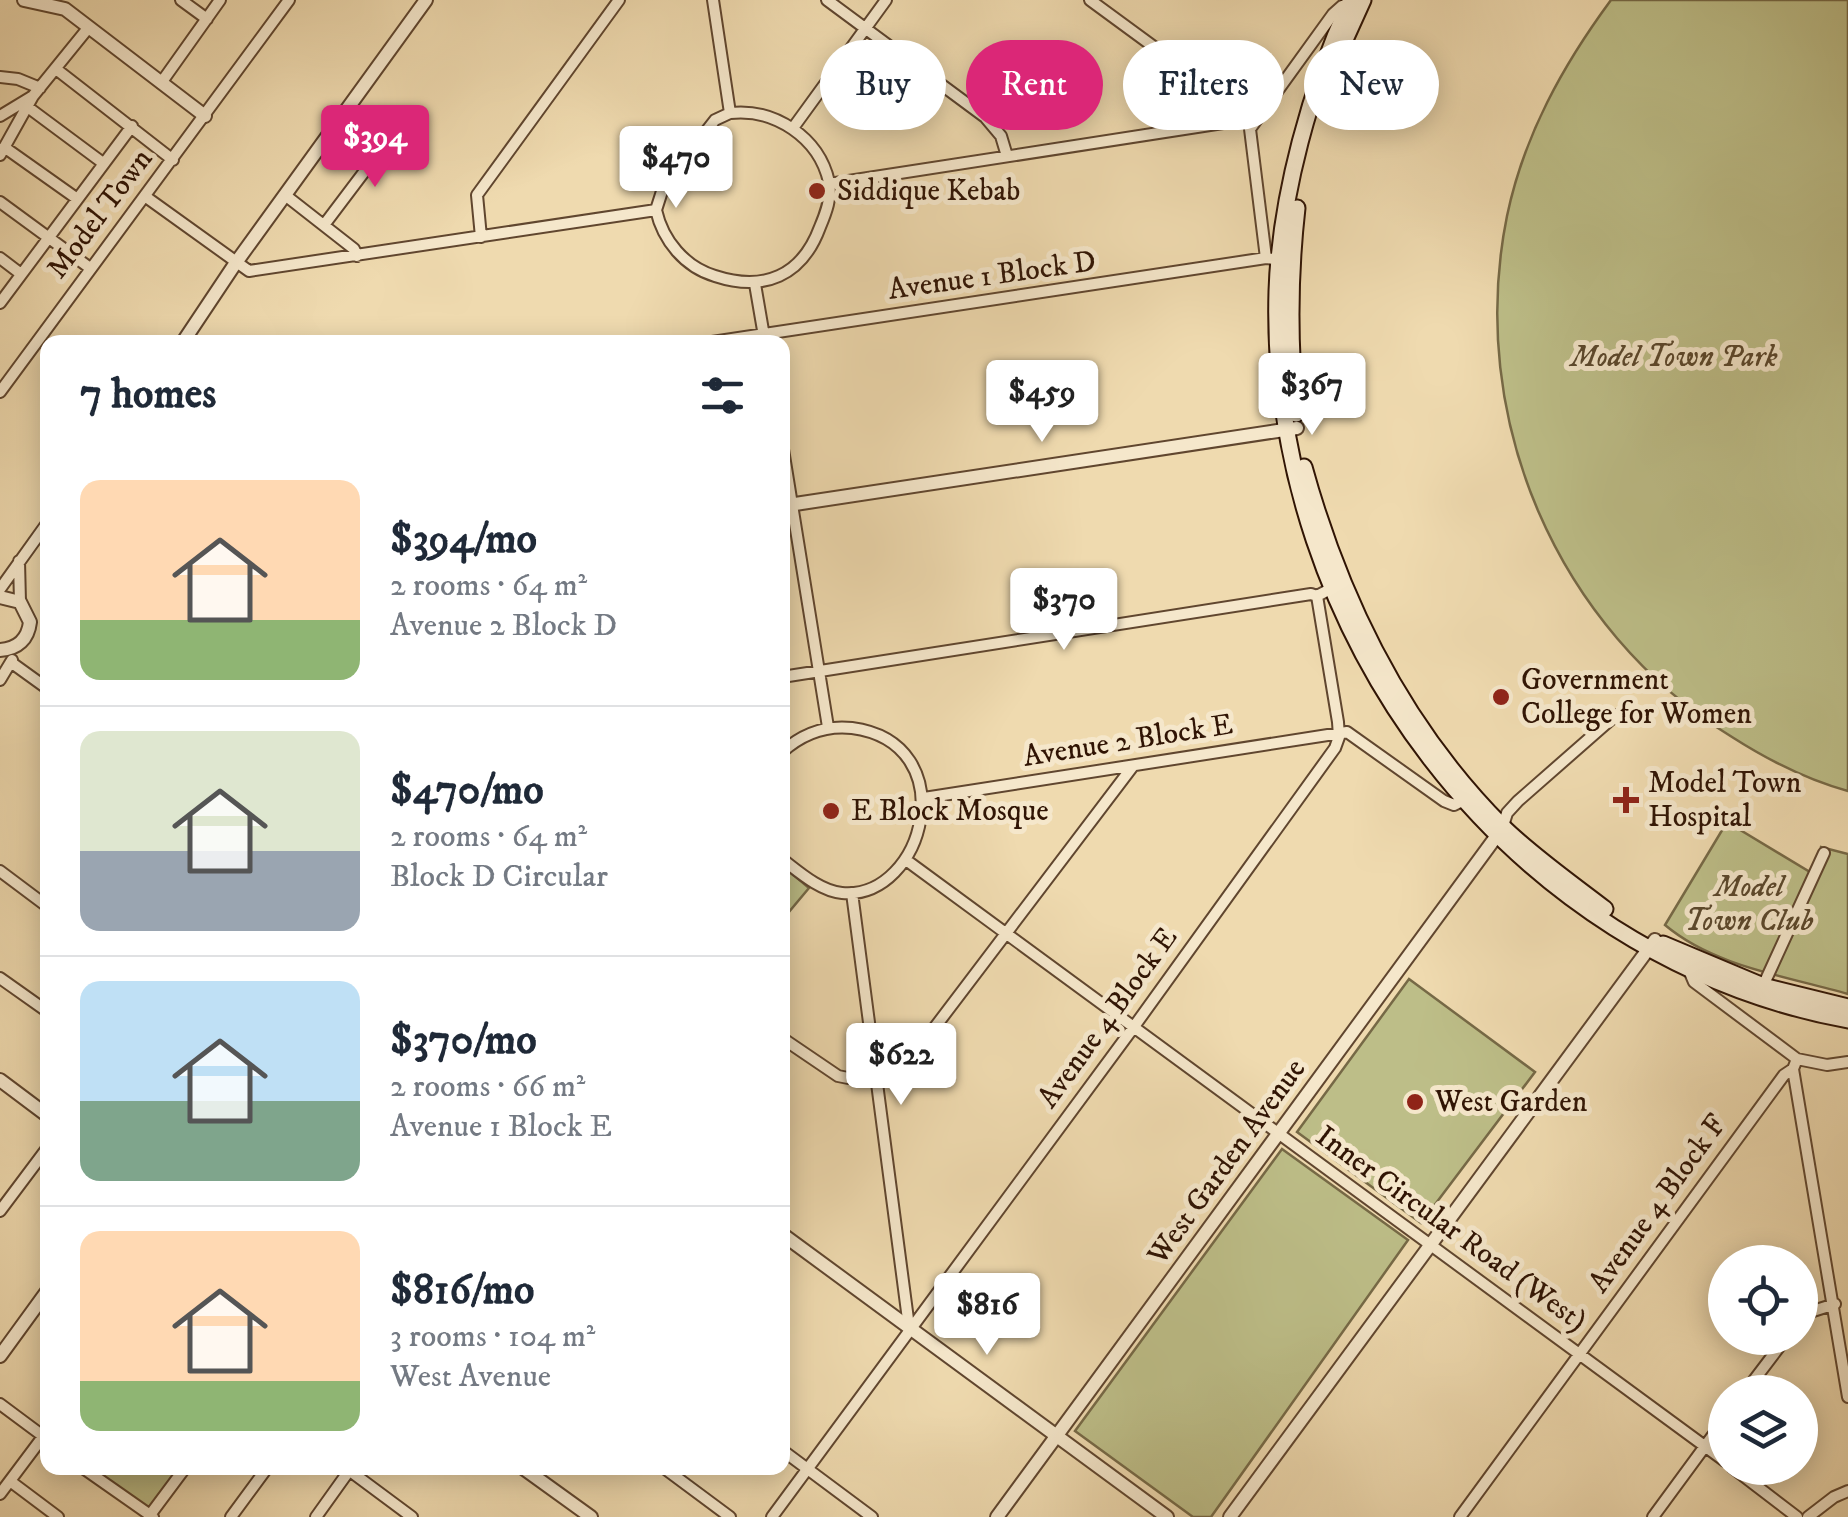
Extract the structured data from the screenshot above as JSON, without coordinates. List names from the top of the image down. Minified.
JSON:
{"streets":{"street":["Model Town","Avenue 1 Block D","Avenue 2 Block E","Avenue 4 Block E","West Garden Avenue","Avenue 4 Block F","Inner Circular Road (West)"]},"crossings":[["Avenue 2 Block E","Avenue 4 Block E"],["Avenue 4 Block E","Inner Circular Road (West)"],["West Garden Avenue","Inner Circular Road (West)"],["Avenue 4 Block F","Inner Circular Road (West)"]],"parks":["Model Town Park","Model Town Club"],"places":{"other":["Siddique Kebab","Government College for Women","E Block Mosque","West Garden"],"health":["Model Town Hospital"]},"page":{"chip":["Buy","Rent","Filters","New"],"price":["$394","$470","$367","$459","$370","$622","$816"],"heading":"7 homes","list":[{"name":"$394/mo","note":"2 rooms · 64 m² · Avenue 2 Block D"},{"name":"$470/mo","note":"2 rooms · 64 m² · Block D Circular"},{"name":"$370/mo","note":"2 rooms · 66 m² · Avenue 1 Block E"},{"name":"$816/mo","note":"3 rooms · 104 m² · West Avenue"}]}}
